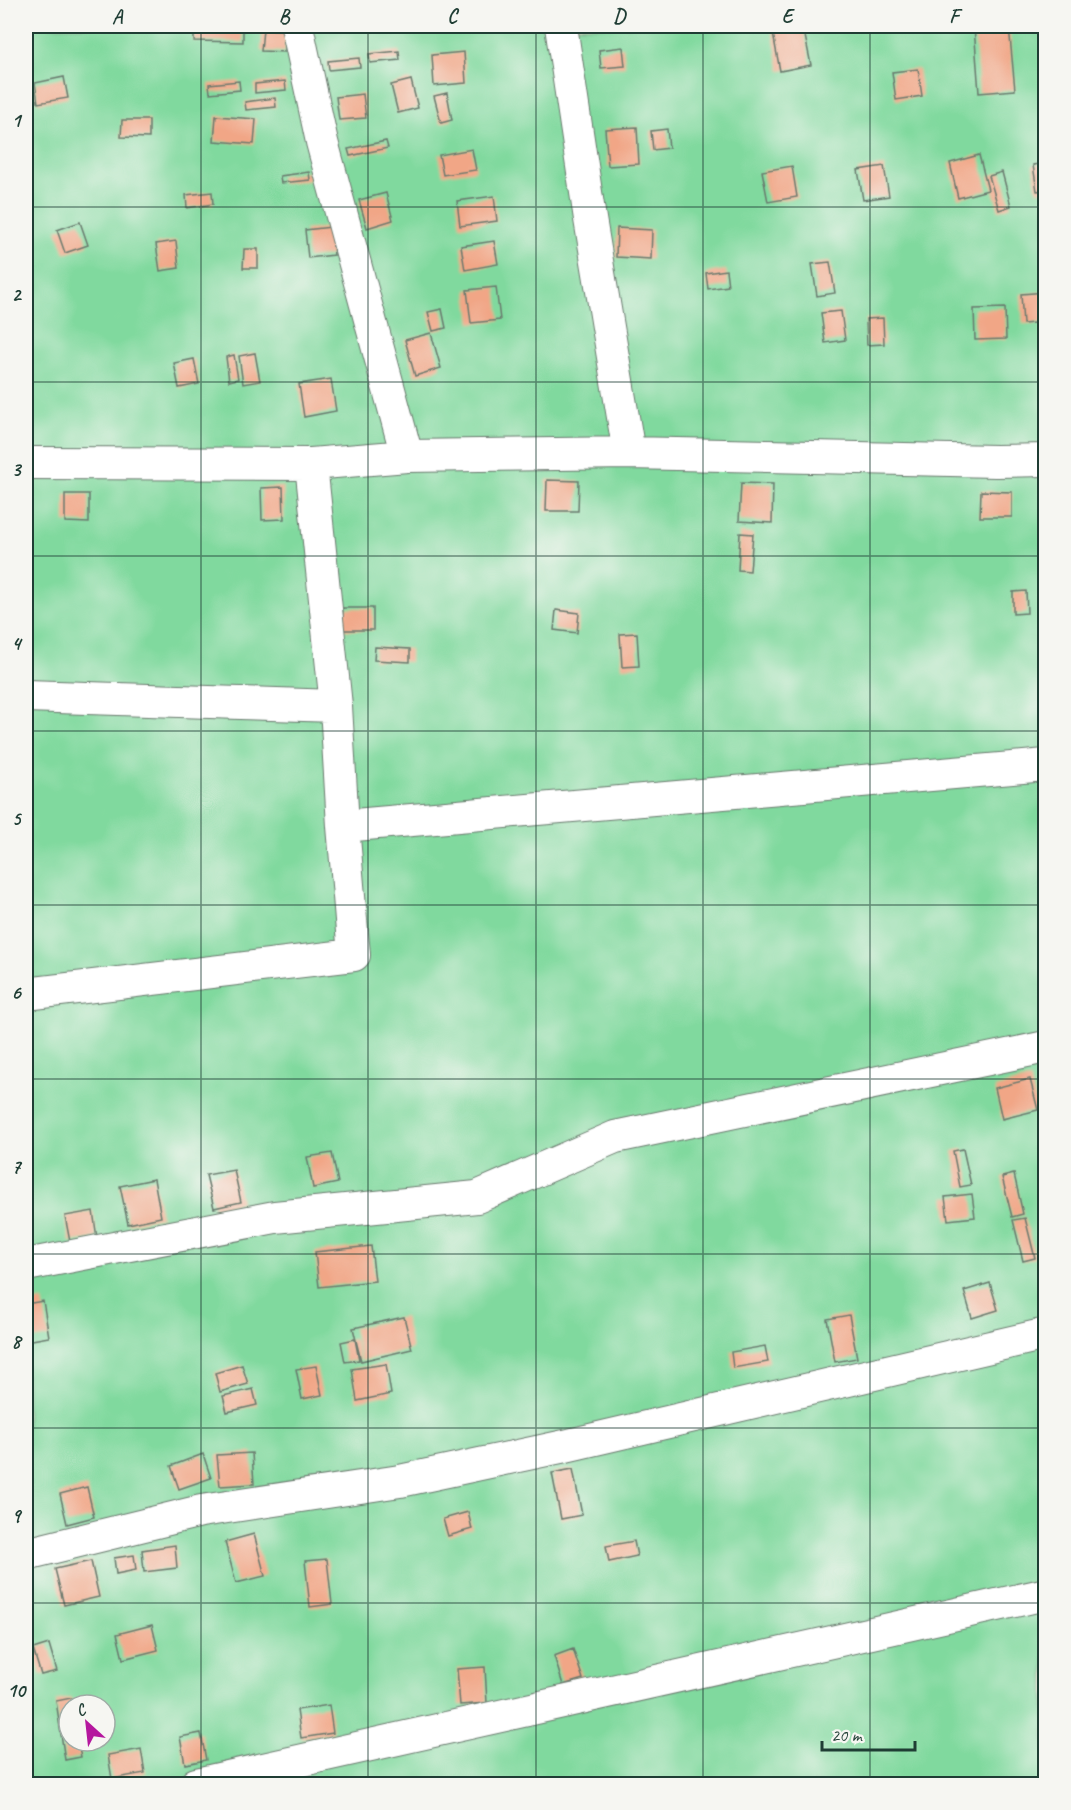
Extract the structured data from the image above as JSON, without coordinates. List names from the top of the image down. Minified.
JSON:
{"scale_bar":"20 m","north":"top left","grid":{"columns":["A","B","C","D","E","F"],"rows":["1","2","3","4","5","6","7","8","9","10"]}}
